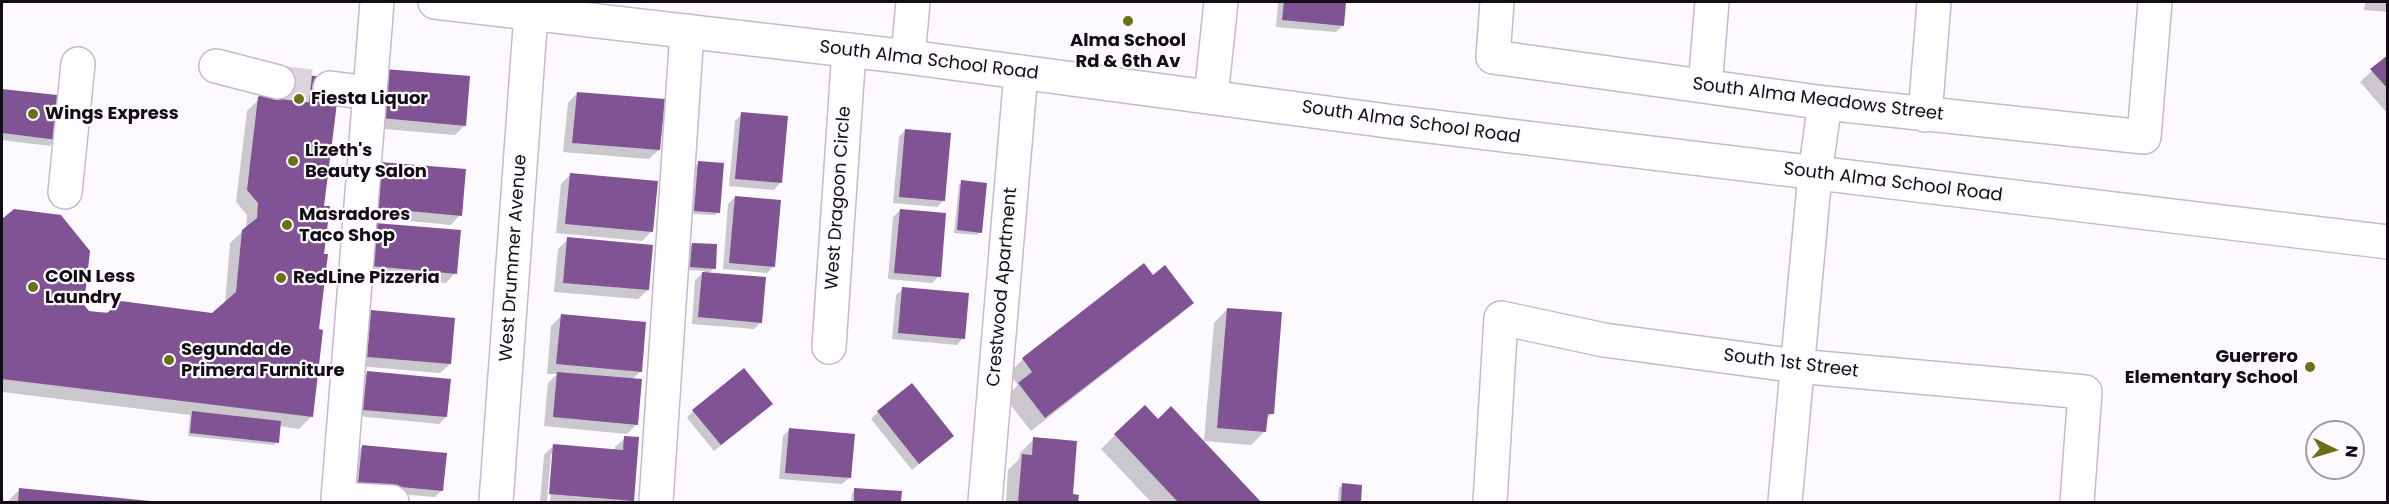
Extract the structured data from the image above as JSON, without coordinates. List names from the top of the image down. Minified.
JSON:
{"streets":{"main road":["South Alma School Road","South Alma Meadows Street","West Dragoon Circle","West Drummer Avenue","Crestwood Apartment","South 1st Street"]},"crossings":[["South Alma School Road","West Dragoon Circle"],["South Alma School Road","West Drummer Avenue"],["South Alma School Road","Crestwood Apartment"]],"places":["Alma School Rd & 6th Av","Fiesta Liquor","Wings Express","Lizeth's Beauty Salon","Masradores Taco Shop","RedLine Pizzeria","COIN Less Laundry","Segunda de Primera Furniture","Guerrero Elementary School"],"north":"right"}
